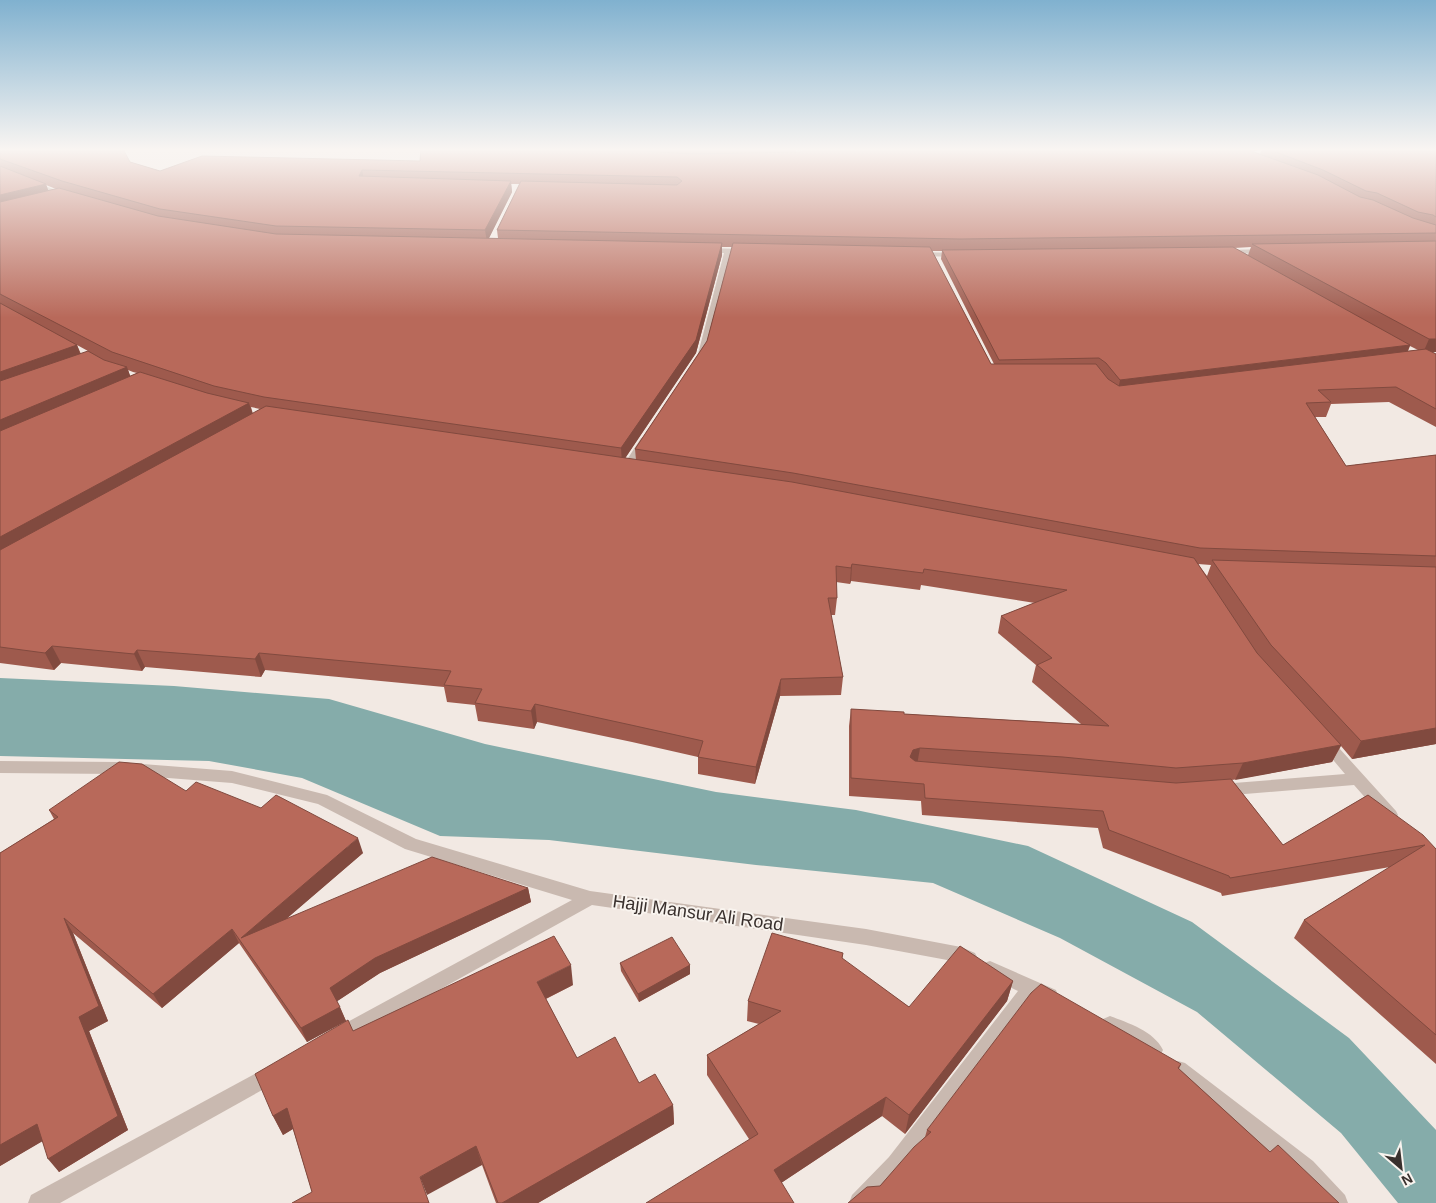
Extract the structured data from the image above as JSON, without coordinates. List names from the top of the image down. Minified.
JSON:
{"streets":{"street":["Hajji Mansur Ali Road"]},"north":"bottom right"}
